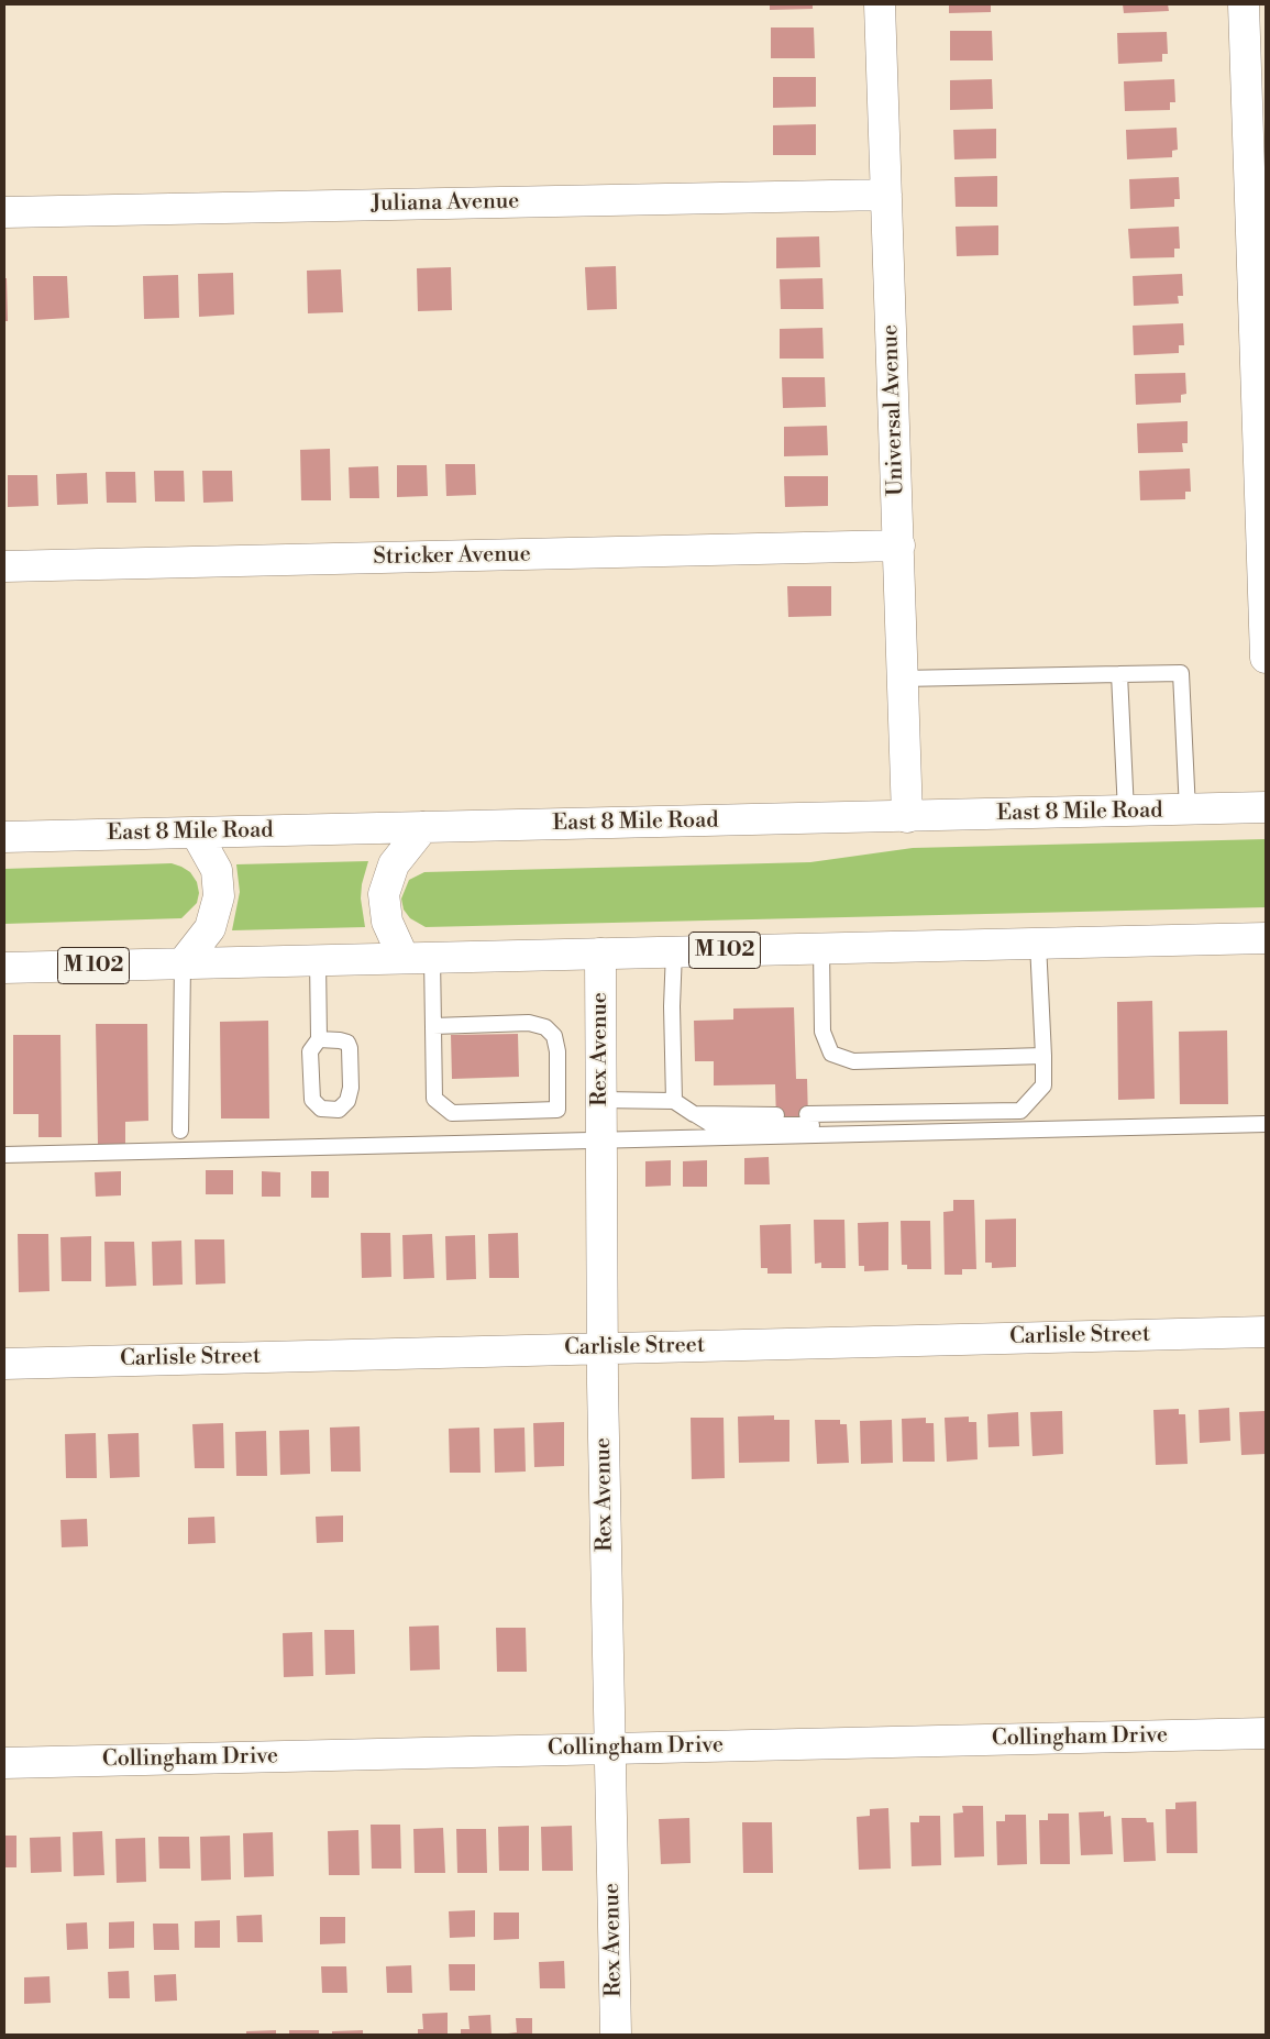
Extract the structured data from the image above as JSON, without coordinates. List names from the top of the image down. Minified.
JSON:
{"streets":{"main road":["Juliana Avenue","Universal Avenue","Stricker Avenue","East 8 Mile Road","M 102","Rex Avenue","Carlisle Street","Collingham Drive"]},"crossings":[["Juliana Avenue","Universal Avenue"],["Universal Avenue","Stricker Avenue"],["Universal Avenue","East 8 Mile Road"],["M 102","Rex Avenue"],["Rex Avenue","Carlisle Street"],["Rex Avenue","Collingham Drive"]]}
